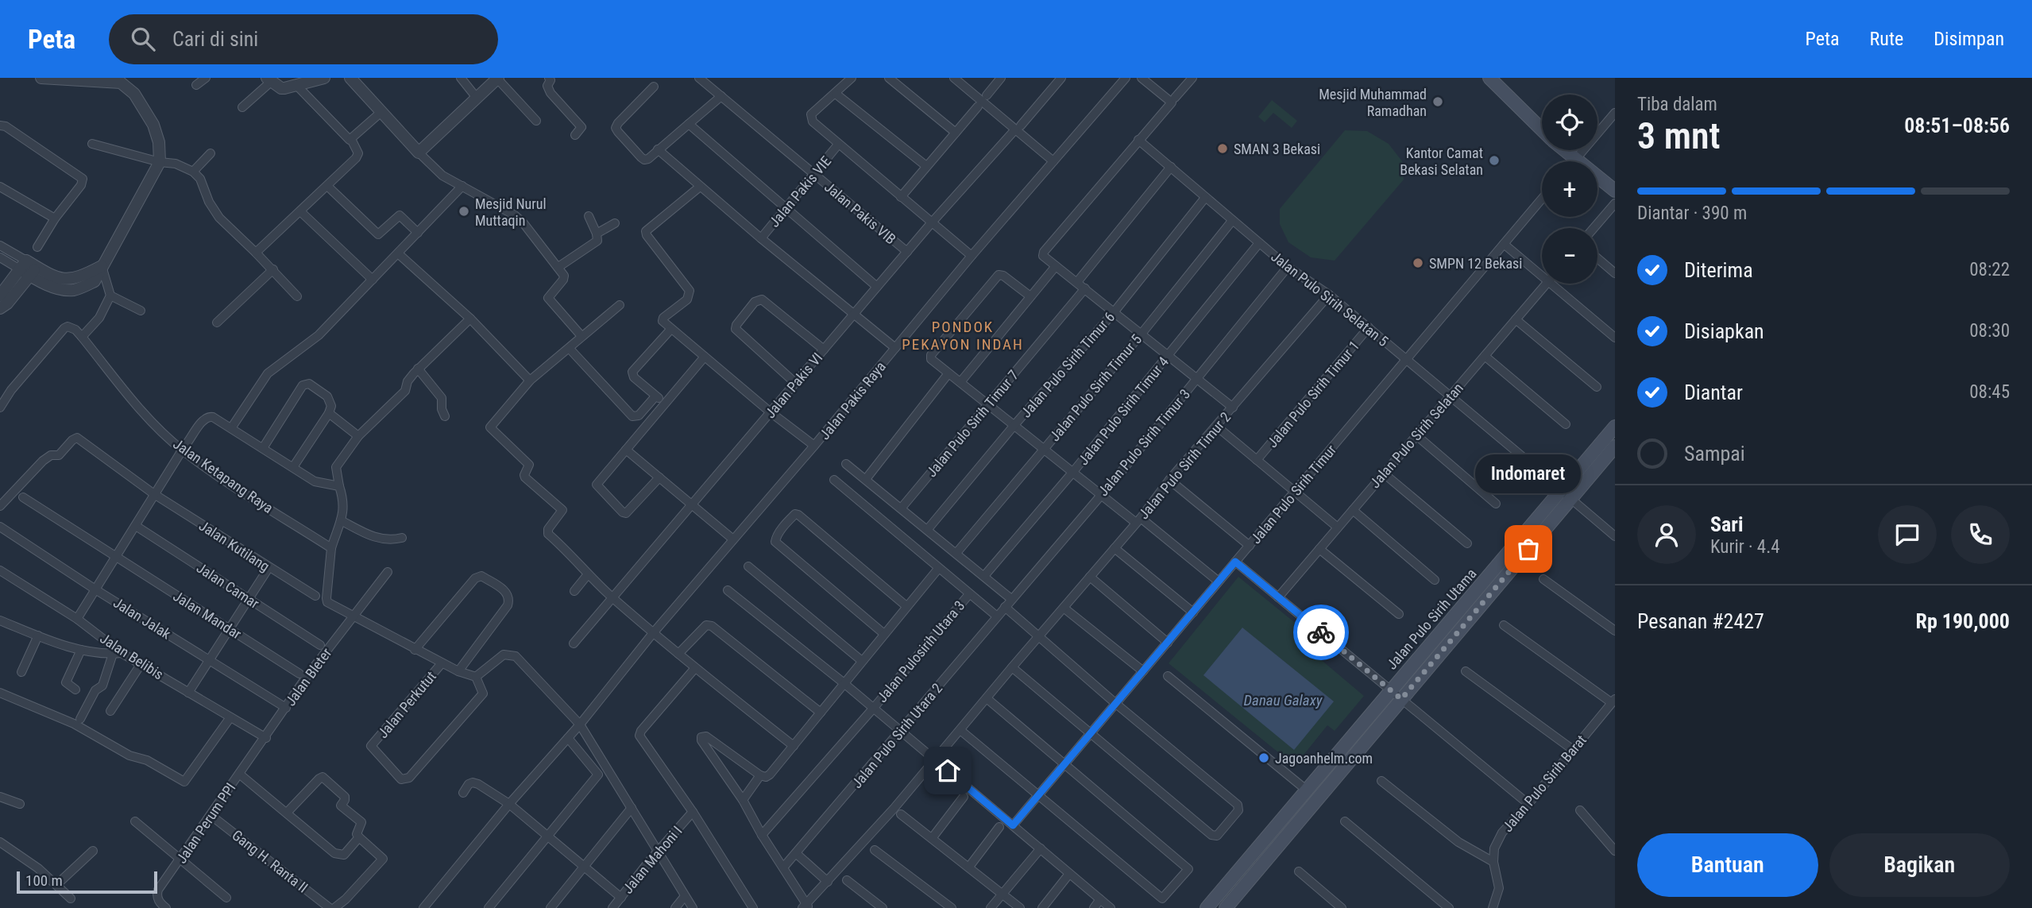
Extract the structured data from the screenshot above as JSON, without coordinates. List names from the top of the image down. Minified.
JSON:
{"streets":{"main road":["Jalan Pulo Sirih Utama"],"street":["Jalan Pakis VIE","Jalan Pakis VIB","Jalan Pulo Sirih Selatan 5","Jalan Pulo Sirih Timur 6","Jalan Pakis VI","Jalan Pulo Sirih Timur 5","Jalan Pulo Sirih Timur 1","Jalan Pakis Raya","Jalan Pulo Sirih Timur 4","Jalan Pulo Sirih Timur 7","Jalan Pulo Sirih Selatan","Jalan Pulo Sirih Timur 3","Jalan Pulo Sirih Timur 2","Jalan Ketapang Raya","Jalan Pulo Sirih Timur","Jalan Kutilang","Jalan Camar","Jalan Mandar","Jalan Jalak","Jalan Pulosirih Utara 3","Jalan Belibis","Jalan Bleter","Jalan Perkutut","Jalan Pulo Sirih Utara 2","Jalan Pulo Sirih Barat","Jalan Perum PPI","Jalan Mahoni I","Gang H. Ranta II"]},"crossings":[["Jalan Pakis VIE","Jalan Pakis VIB"],["Jalan Pakis VIB","Jalan Pakis VI"],["Jalan Pulo Sirih Selatan 5","Jalan Pulo Sirih Timur 6"],["Jalan Pulo Sirih Selatan 5","Jalan Pulo Sirih Timur 5"],["Jalan Pulo Sirih Selatan 5","Jalan Pulo Sirih Timur 1"],["Jalan Pulo Sirih Selatan 5","Jalan Pulo Sirih Timur 4"],["Jalan Pulo Sirih Selatan 5","Jalan Pulo Sirih Selatan"],["Jalan Pulo Sirih Selatan 5","Jalan Pulo Sirih Timur 3"],["Jalan Pulo Sirih Selatan 5","Jalan Pulo Sirih Timur 2"],["Jalan Pulo Sirih Selatan 5","Jalan Pulo Sirih Timur"],["Jalan Pulo Sirih Timur 3","Jalan Pulo Sirih Utara 2"],["Jalan Jalak","Jalan Bleter"],["Jalan Belibis","Jalan Bleter"],["Jalan Belibis","Jalan Perum PPI"],["Jalan Bleter","Jalan Perum PPI"],["Jalan Perum PPI","Gang H. Ranta II"]],"districts":["PONDOK PEKAYON INDAH"],"water":["Danau Galaxy"],"places":["Mesjid Muhammad Ramadhan","SMAN 3 Bekasi","Kantor Camat Bekasi Selatan","Mesjid Nurul Muttaqin","SMPN 12 Bekasi","Indomaret","Jagoanhelm.com"],"scale_bar":"100 m","page":{"header":"Peta","search":"Cari di sini","nav":["Peta","Rute","Disimpan"],"heading":["3 mnt","Tiba dalam","08:51–08:56"],"panel":["Sari","Kurir · 4.4","Pesanan #2427","Rp 190,000"],"map_buttons":["+","−"],"bar":"Diantar · 390 m","list":[["Diterima","08:22"],["Disiapkan","08:30"],["Diantar","08:45"],"Sampai"],"bubble":"Indomaret","buttons":["Bantuan","Bagikan"],"scale":"100 m"}}
